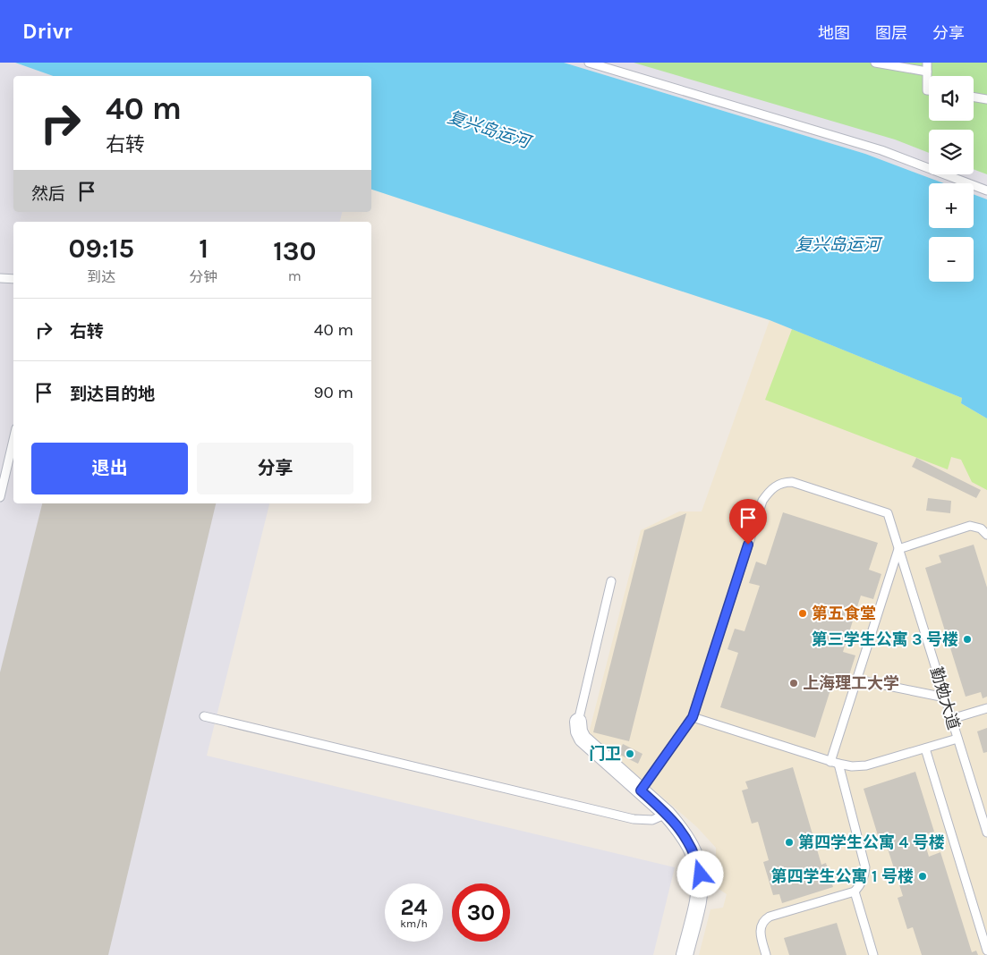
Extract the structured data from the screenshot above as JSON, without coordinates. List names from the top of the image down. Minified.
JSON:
{"streets":{"lane":["勤勉大道"]},"water":["复兴岛运河"],"places":["第五食堂","第三学生公寓 3 号楼","上海理工大学","门卫","第四学生公寓 4 号楼","第四学生公寓 1 号楼"],"page":{"header":"Drivr","nav":["地图","图层","分享"],"map_buttons":["+","−"],"turn":["40 m","右转"],"then":"然后","eta":["09:15","到达","1","分钟","130","m"],"list":[{"name":"右转","value":"40 m"},{"name":"到达目的地","value":"90 m"}],"buttons":["退出","分享"],"speed":"24 km/h","limit":"30"}}
